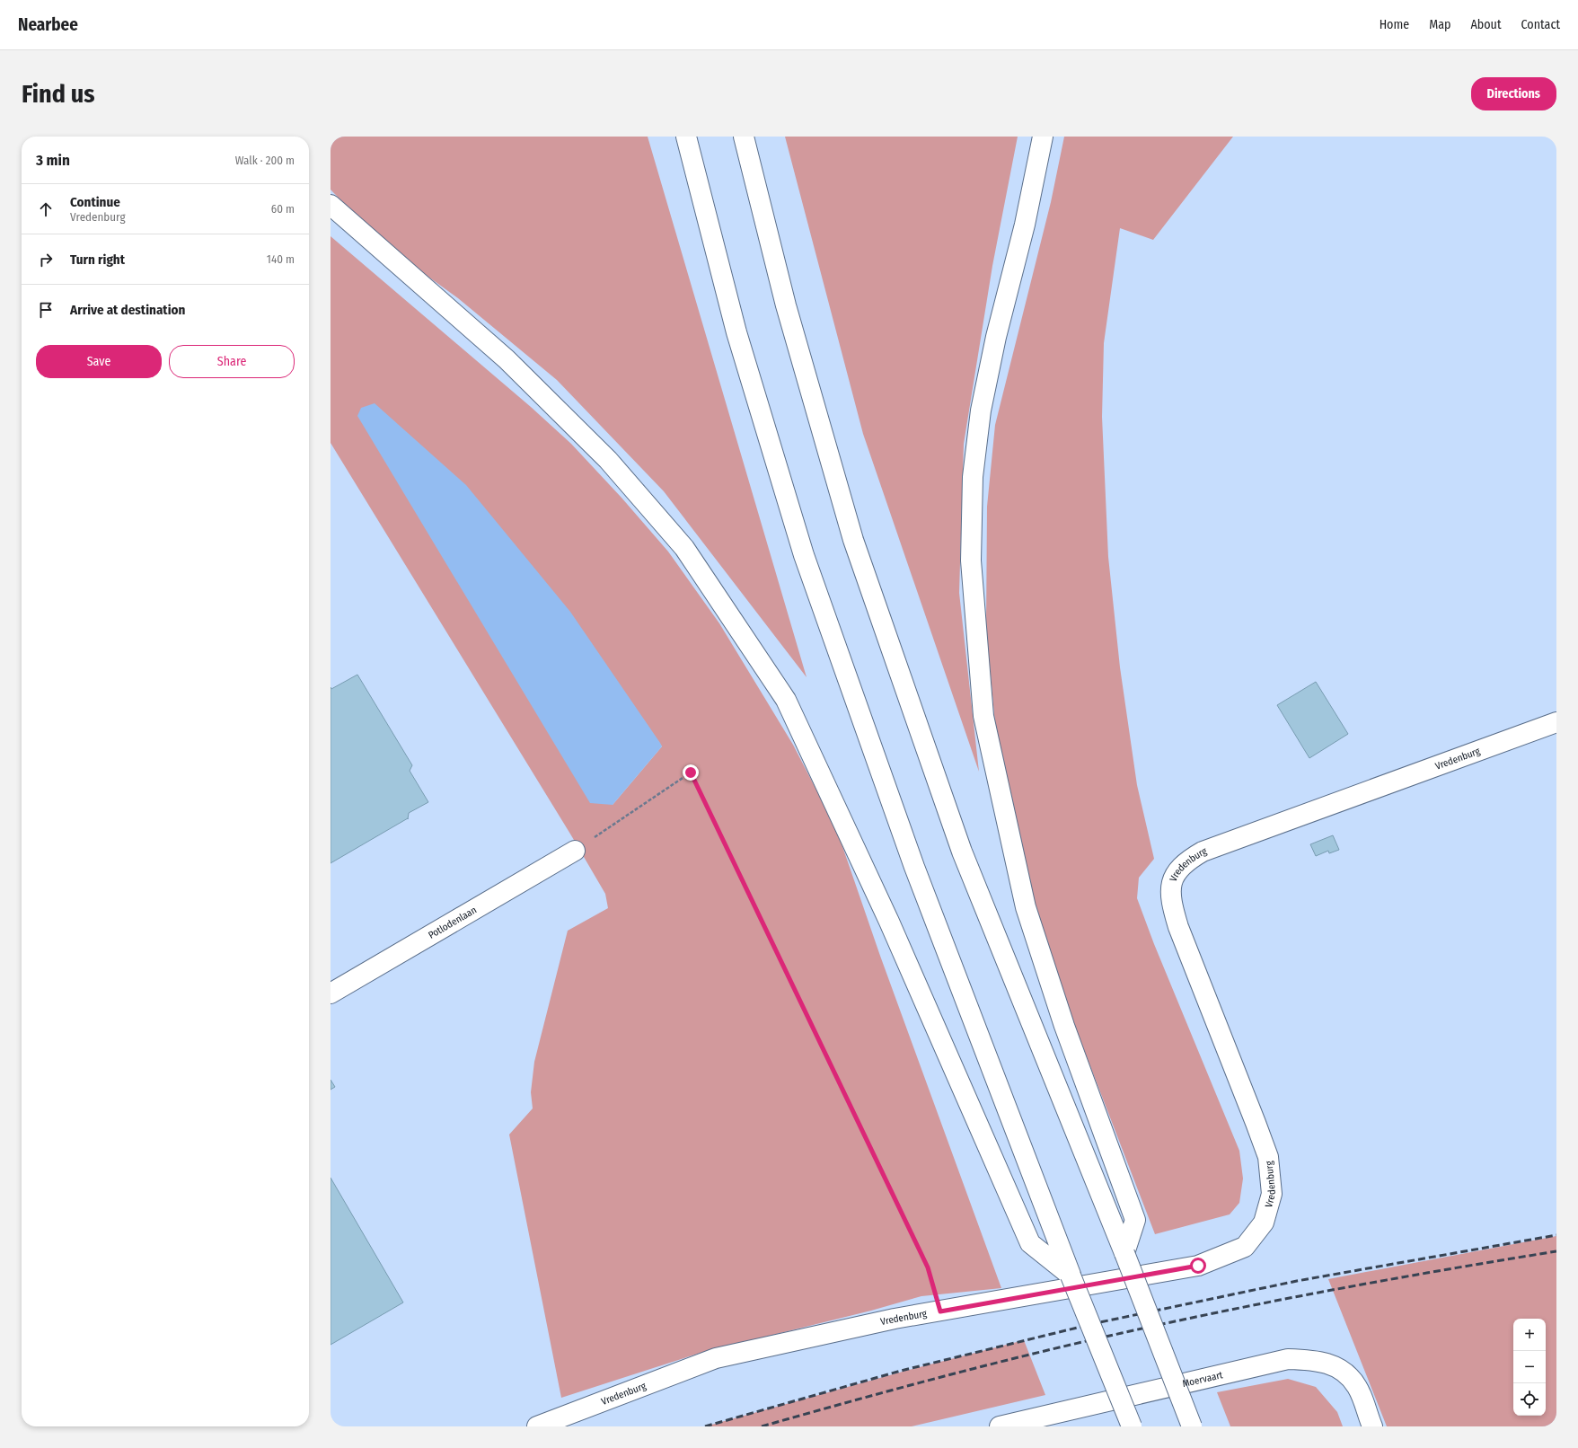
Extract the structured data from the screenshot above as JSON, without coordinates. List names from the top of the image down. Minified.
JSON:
{"streets":{"main road":["Vredenburg","Potlodenlaan","Moervaart"]},"page":{"header":"Nearbee","nav":["Home","Map","About","Contact"],"buttons":["Directions",["Save","Share"]],"title":"Find us","heading":["3 min","Walk · 200 m"],"list":[["Continue","Vredenburg","60 m"],["Turn right","140 m"],"Arrive at destination"],"map_buttons":["+","−"]}}
